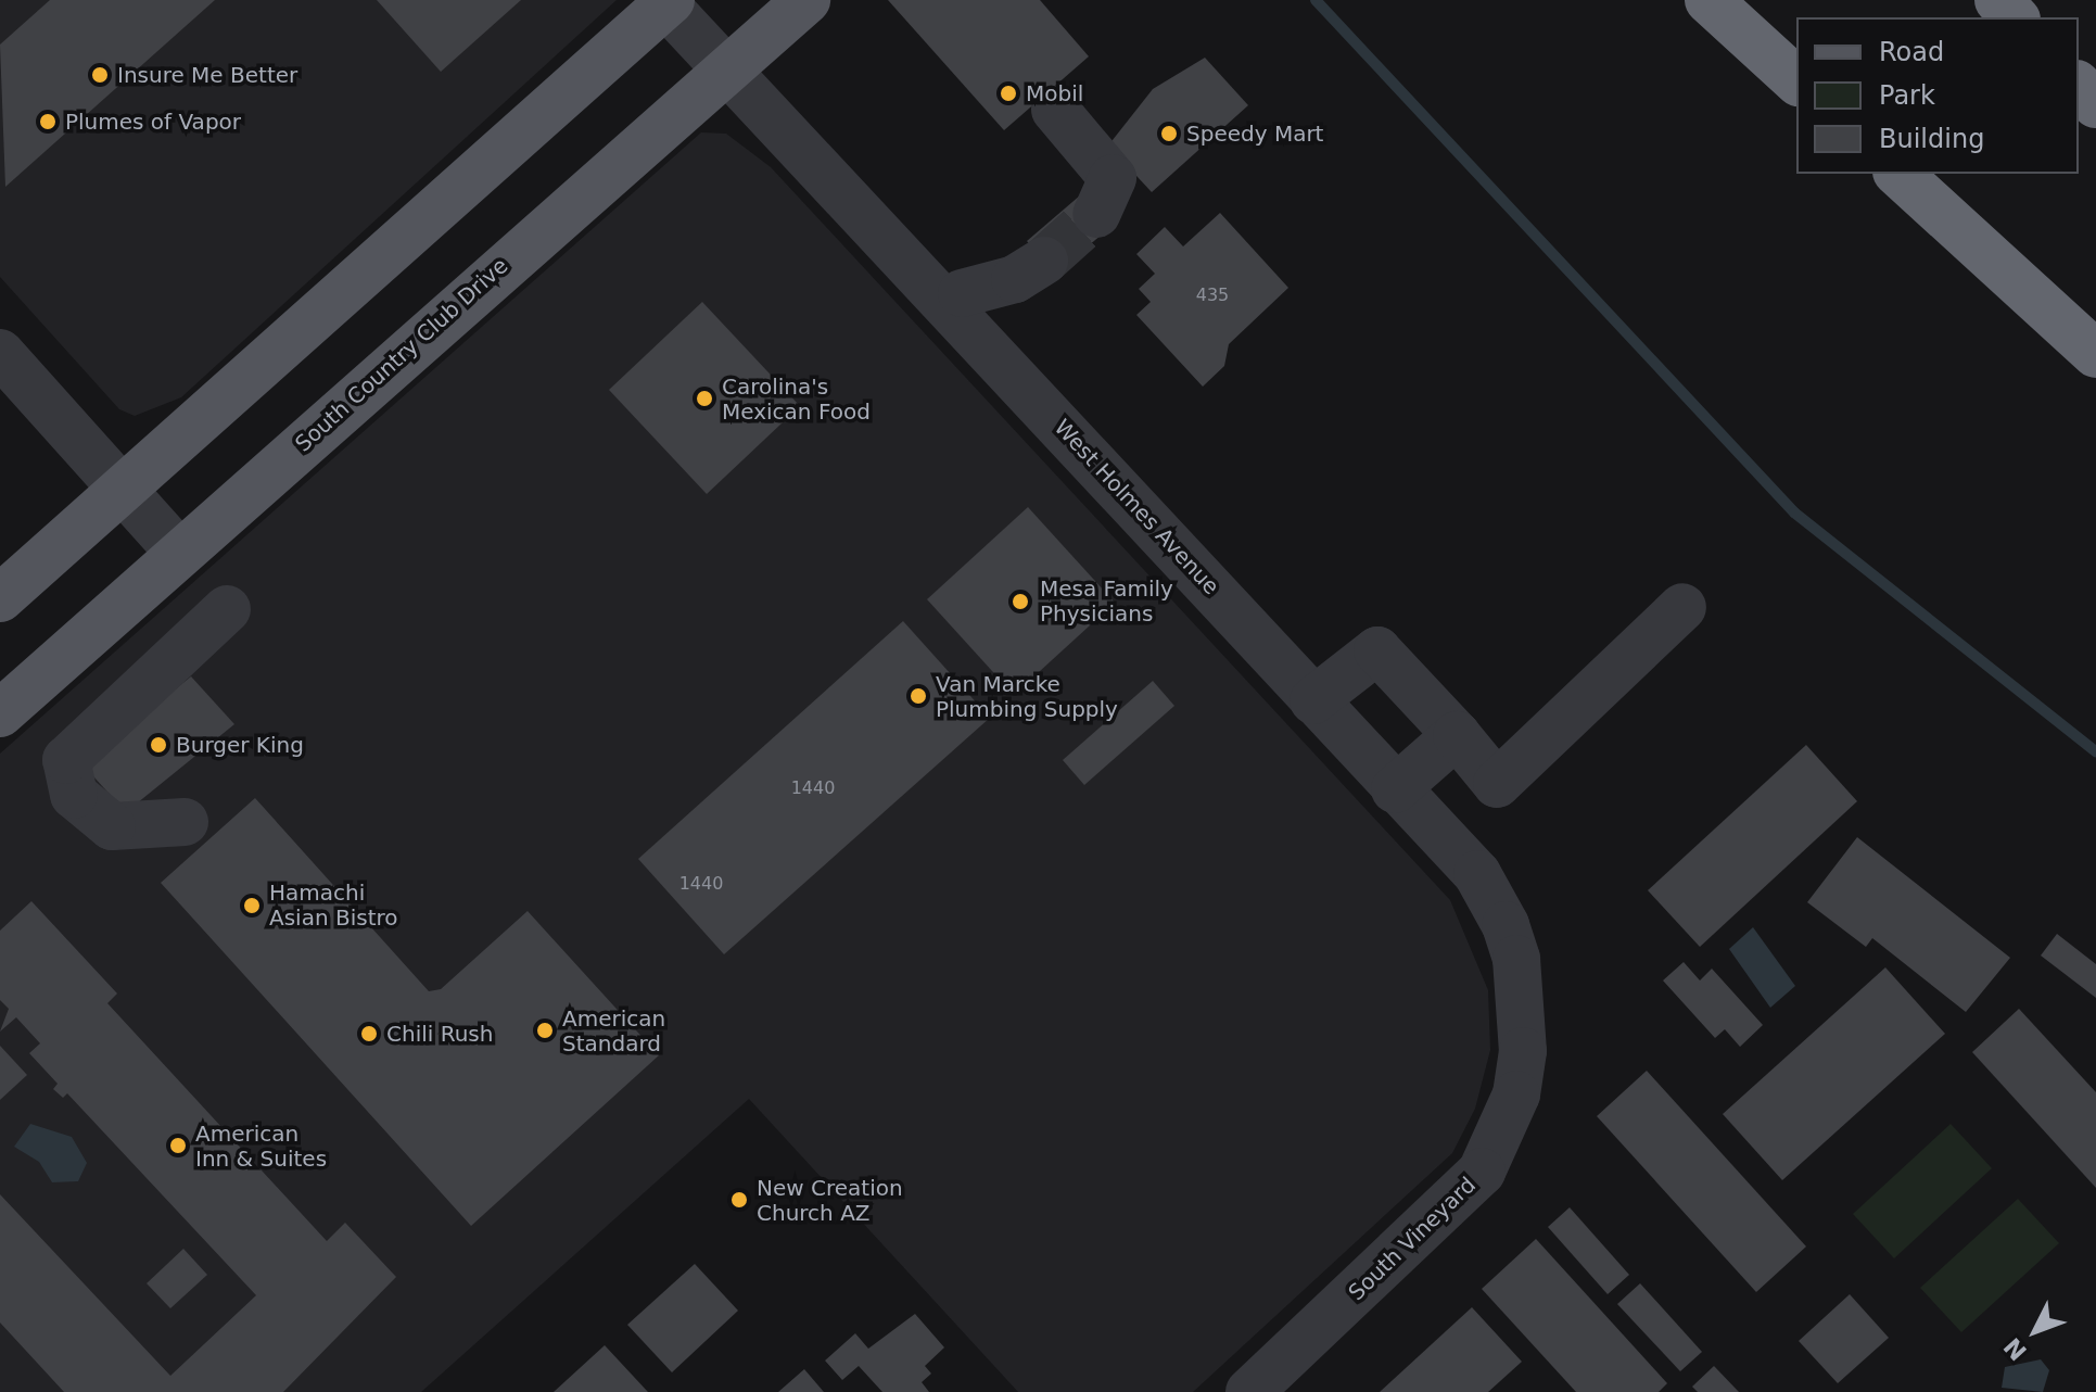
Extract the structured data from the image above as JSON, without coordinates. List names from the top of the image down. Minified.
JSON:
{"streets":{"main road":["South Country Club Drive"],"street":["West Holmes Avenue","South Vineyard"]},"crossings":[["South Country Club Drive","West Holmes Avenue"],["West Holmes Avenue","South Vineyard"]],"places":["Insure Me Better","Mobil","Plumes of Vapor","Speedy Mart","Carolina's Mexican Food","Mesa Family Physicians","Van Marcke Plumbing Supply","Burger King","Hamachi Asian Bistro","American Standard","Chili Rush","American Inn & Suites","New Creation Church AZ"],"house_numbers":["435","1440","1440"],"legend":["Road","Park","Building"],"north":"bottom left"}
